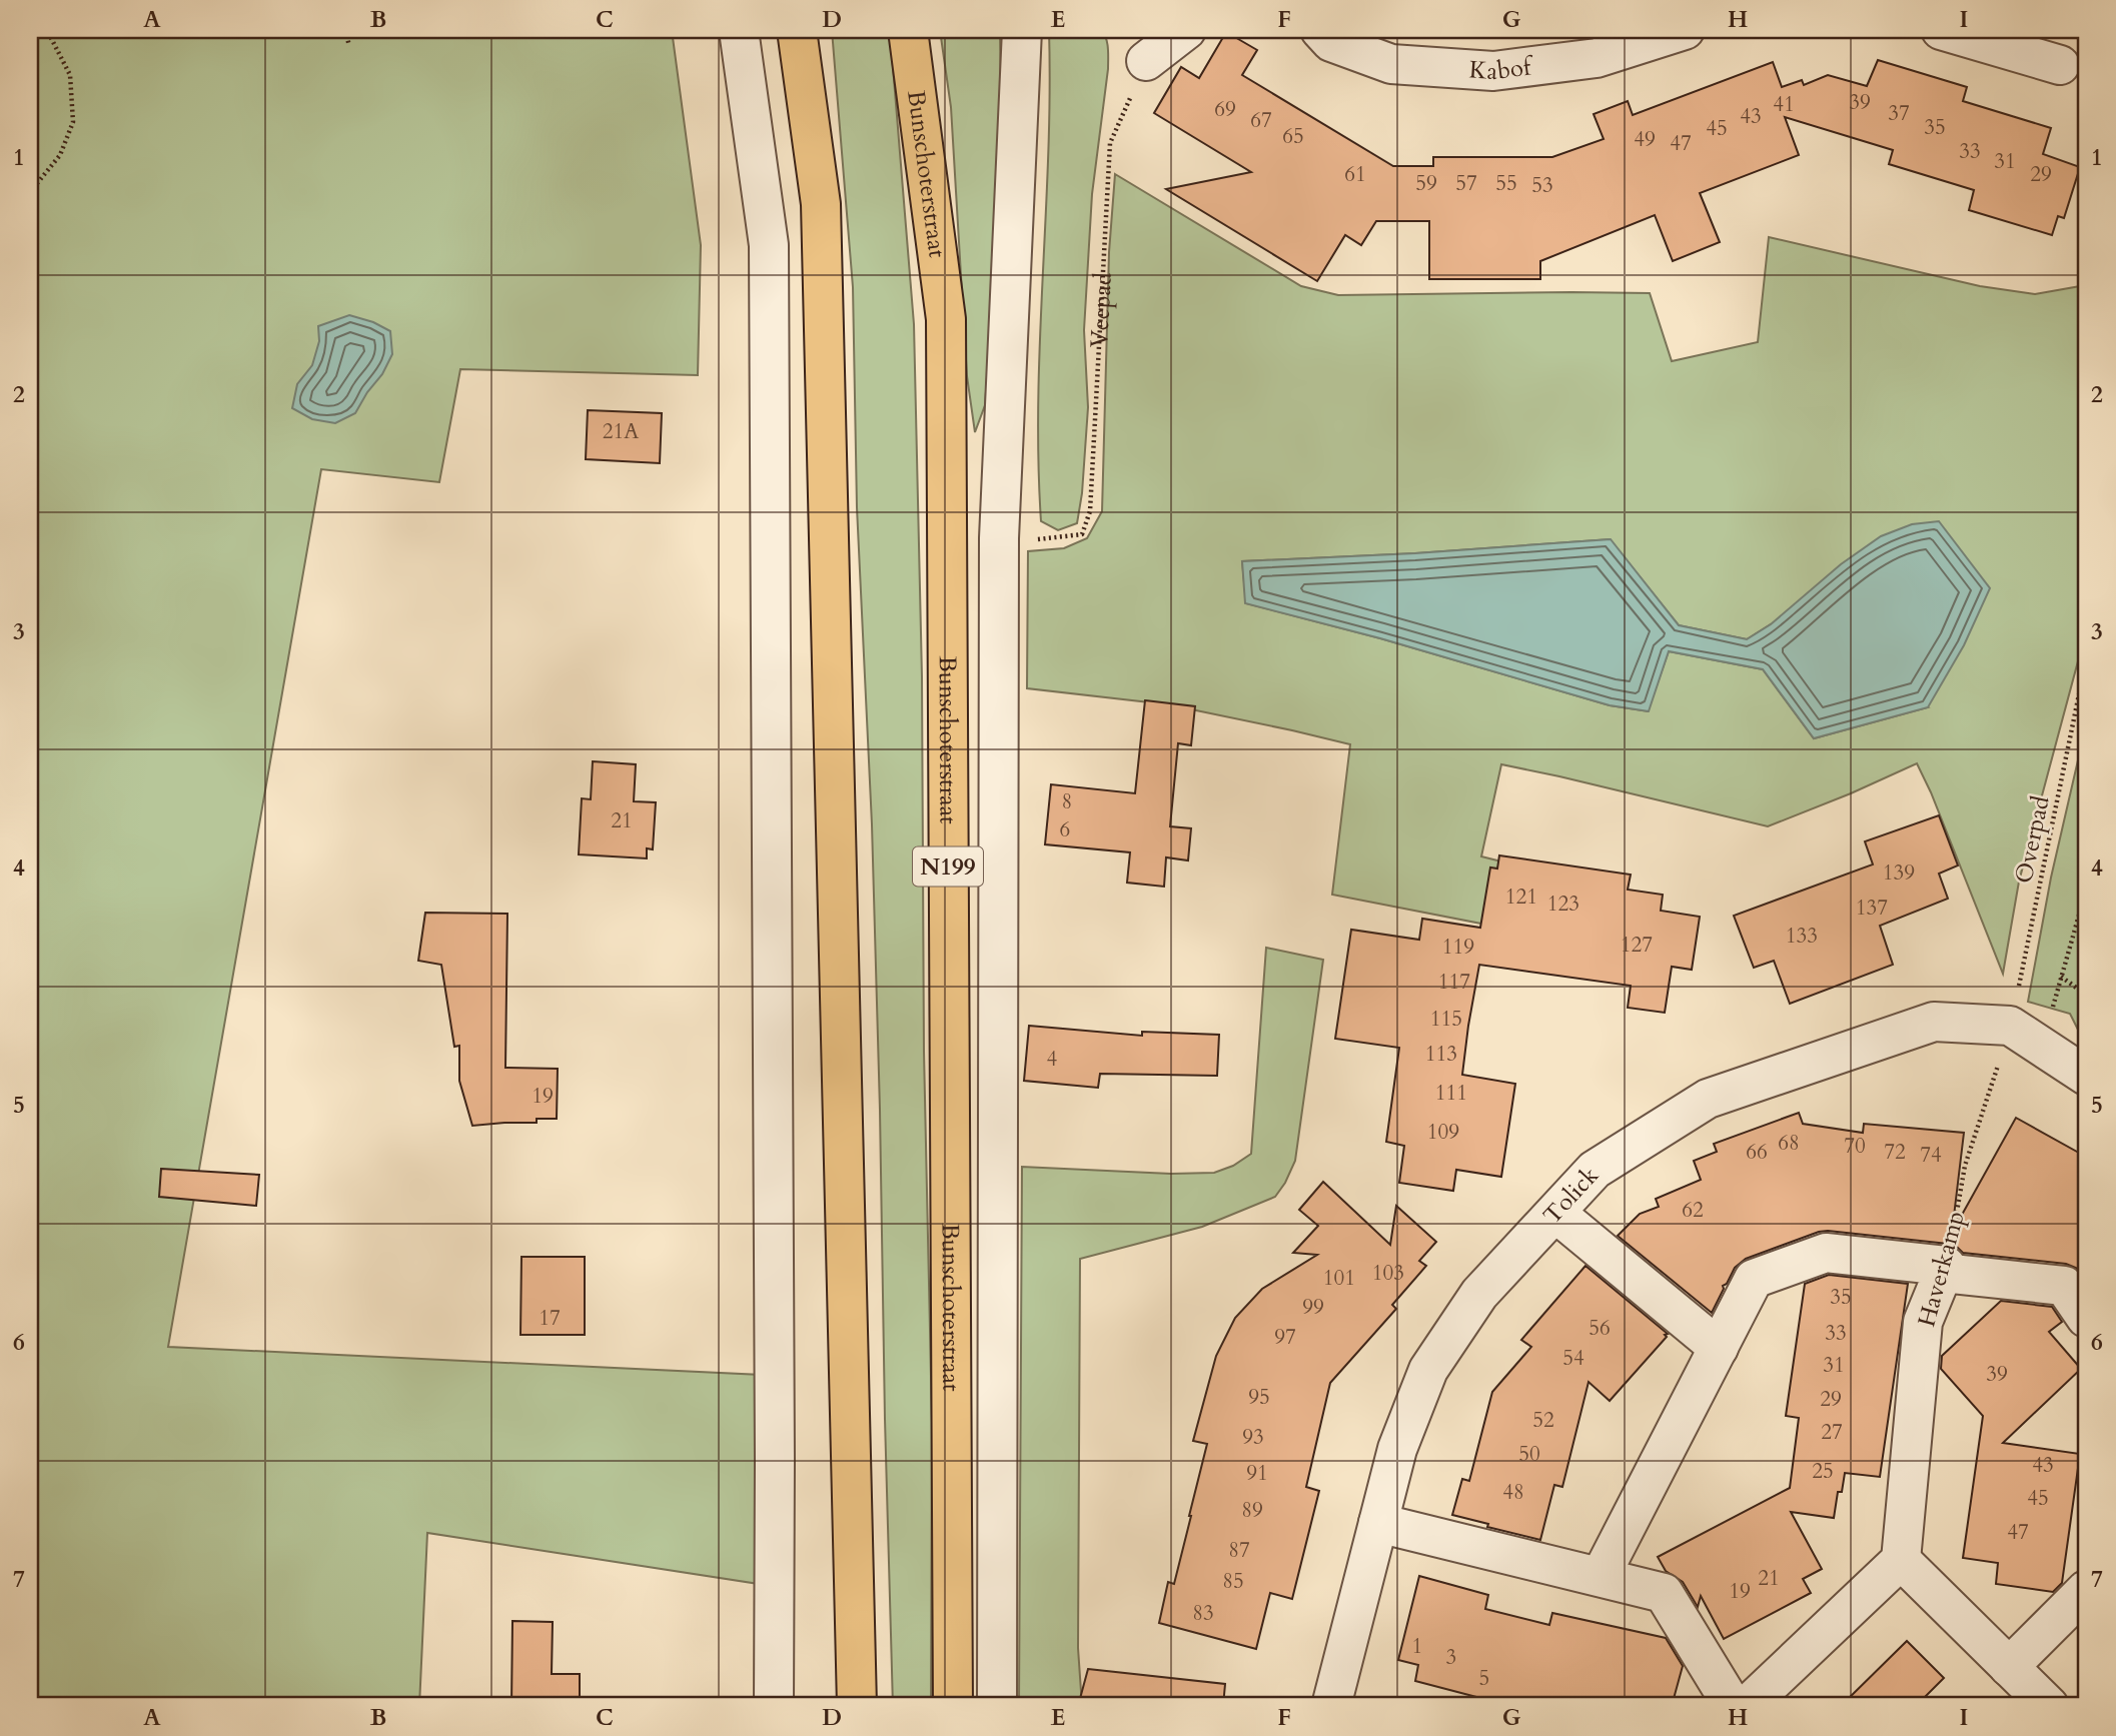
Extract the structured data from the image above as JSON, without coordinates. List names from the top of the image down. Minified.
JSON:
{"streets":{"main road":["Bunschoterstraat","N199"],"street":["Kabof","Tolick","Haverkamp"],"path":["Veepad","Overpad"]},"crossings":[["Bunschoterstraat","Veepad"],["Overpad","Tolick"],["Overpad","Haverkamp"],["Tolick","Haverkamp"]],"house_numbers":["39","41","69","37","43","67","35","45","65","49","47","33","31","61","29","59","57","55","53","21A","8","21","6","139","121","123","137","133","127","119","117","115","113","4","111","19","109","68","70","66","72","74","62","103","101","35","99","17","56","33","97","54","31","39","95","29","52","27","93","50","43","25","91","48","45","89","47","87","21","85","19","83","1","3","5"],"grid":{"columns":["A","B","C","D","E","F","G","H","I"],"rows":["1","2","3","4","5","6","7"]}}
